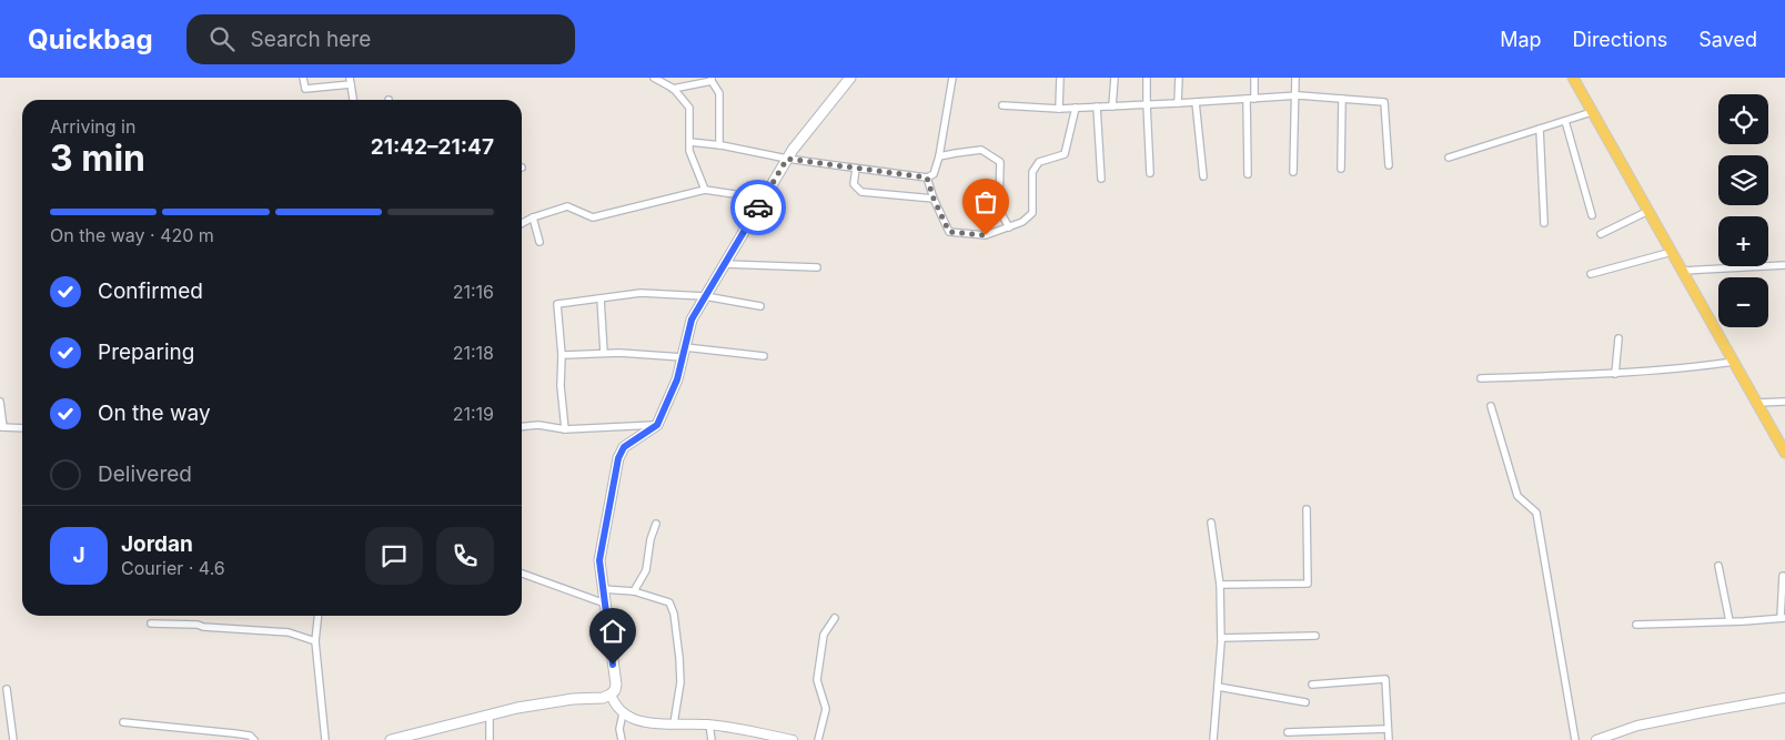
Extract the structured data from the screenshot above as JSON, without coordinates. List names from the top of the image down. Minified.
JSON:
{"page":{"header":"Quickbag","search":"Search here","nav":["Map","Directions","Saved"],"map_buttons":["+","−"],"heading":["3 min","Arriving in","21:42–21:47"],"panel":["Jordan","Courier · 4.6"],"bar":"On the way · 420 m","list":[["Confirmed","21:16"],["Preparing","21:18"],["On the way","21:19"],"Delivered"],"round":"J"}}
